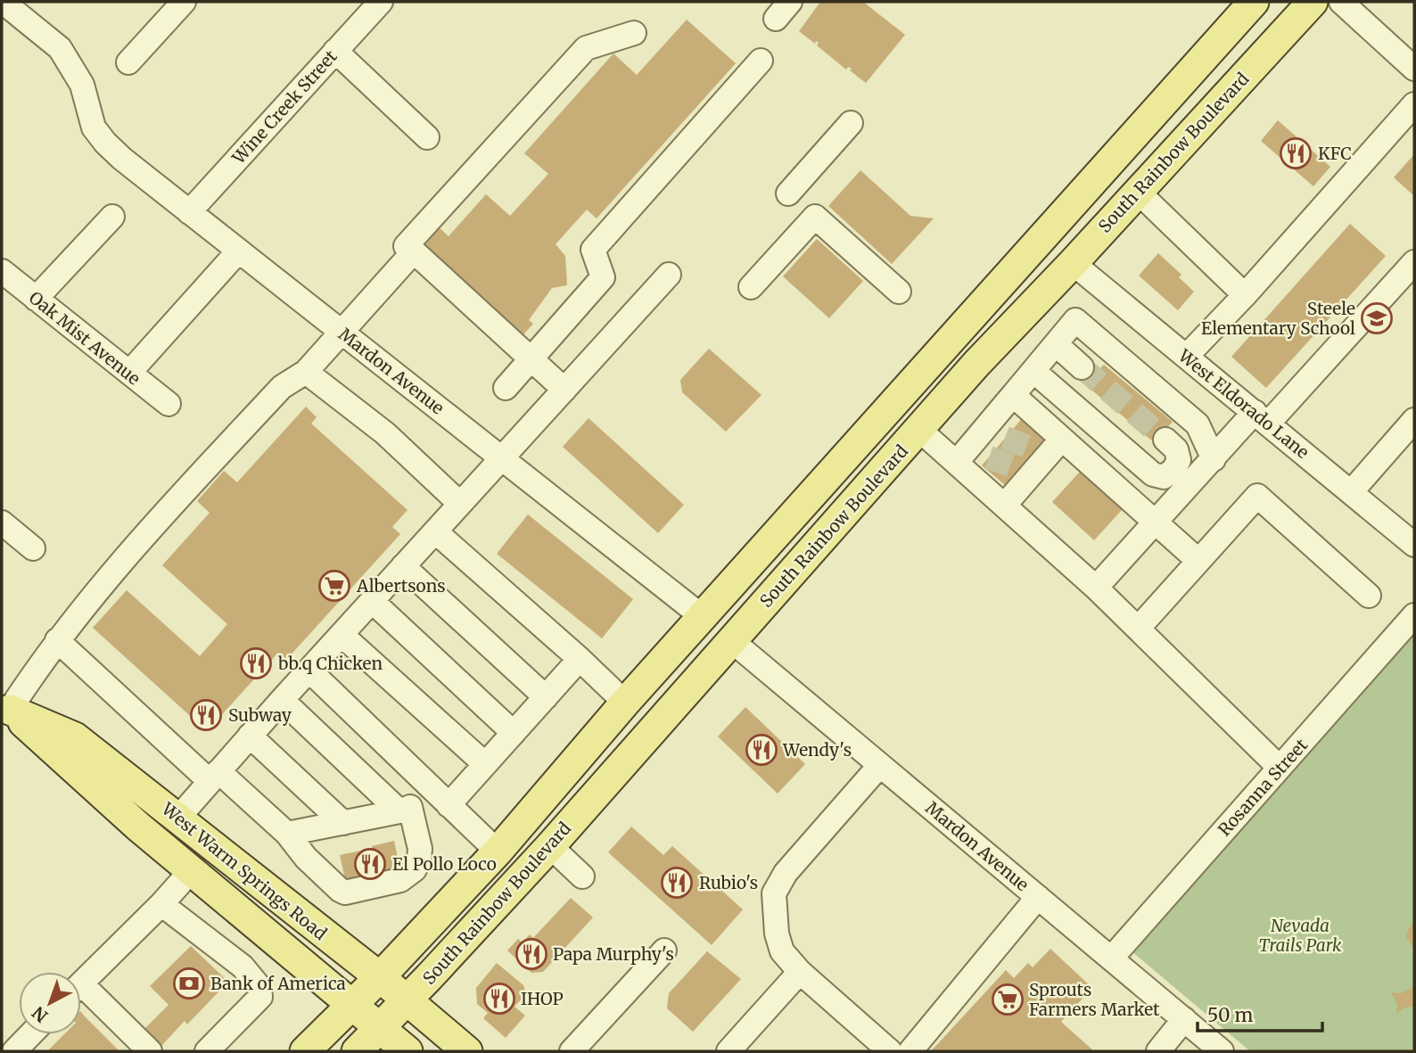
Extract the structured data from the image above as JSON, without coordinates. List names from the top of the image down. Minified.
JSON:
{"streets":{"main road":["South Rainbow Boulevard","West Warm Springs Road"],"street":["Wine Creek Street","Oak Mist Avenue","Mardon Avenue","West Eldorado Lane","Rosanna Street"]},"crossings":[["Wine Creek Street","Mardon Avenue"],["South Rainbow Boulevard","Mardon Avenue"],["South Rainbow Boulevard","West Eldorado Lane"],["South Rainbow Boulevard","West Warm Springs Road"],["Mardon Avenue","Rosanna Street"]],"parks":["Nevada Trails Park"],"places":{"restaurant":["KFC","bb.q Chicken","Subway","Wendy's","El Pollo Loco","Rubio's","Papa Murphy's","IHOP"],"school or university":["Steele Elementary School"],"supermarket":["Albertsons","Sprouts Farmers Market"],"bank":["Bank of America"]},"scale_bar":"50 m","north":"bottom left"}
